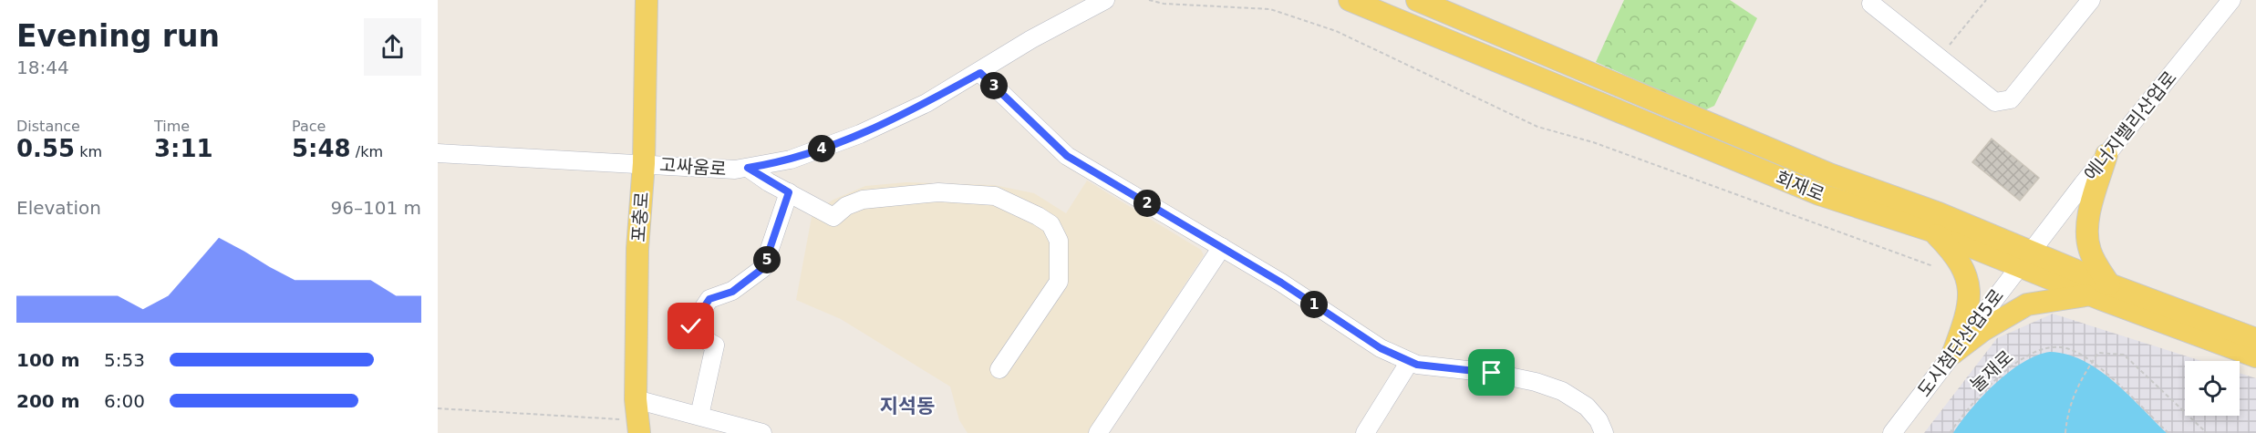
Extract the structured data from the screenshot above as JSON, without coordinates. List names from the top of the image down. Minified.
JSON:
{"streets":{"main road":["회재로","포충로"],"street":["에너지밸리산업로","고싸움로","도시첨단산업5로"],"path":["눌재로"]},"crossings":[["에너지밸리산업로","회재로"],["에너지밸리산업로","도시첨단산업5로"],["고싸움로","포충로"],["회재로","도시첨단산업5로"]],"districts":["지석동"],"page":{"heading":["Evening run","18:44"],"pins":["3","4","2","5","1"],"stats":[["Distance","0.55 km"],["Time","3:11"],["Pace","5:48 /km"]],"chart":["Elevation","96–101 m"],"list":[{"name":"100 m","note":"5:53"},{"name":"200 m","note":"6:00"}]}}
